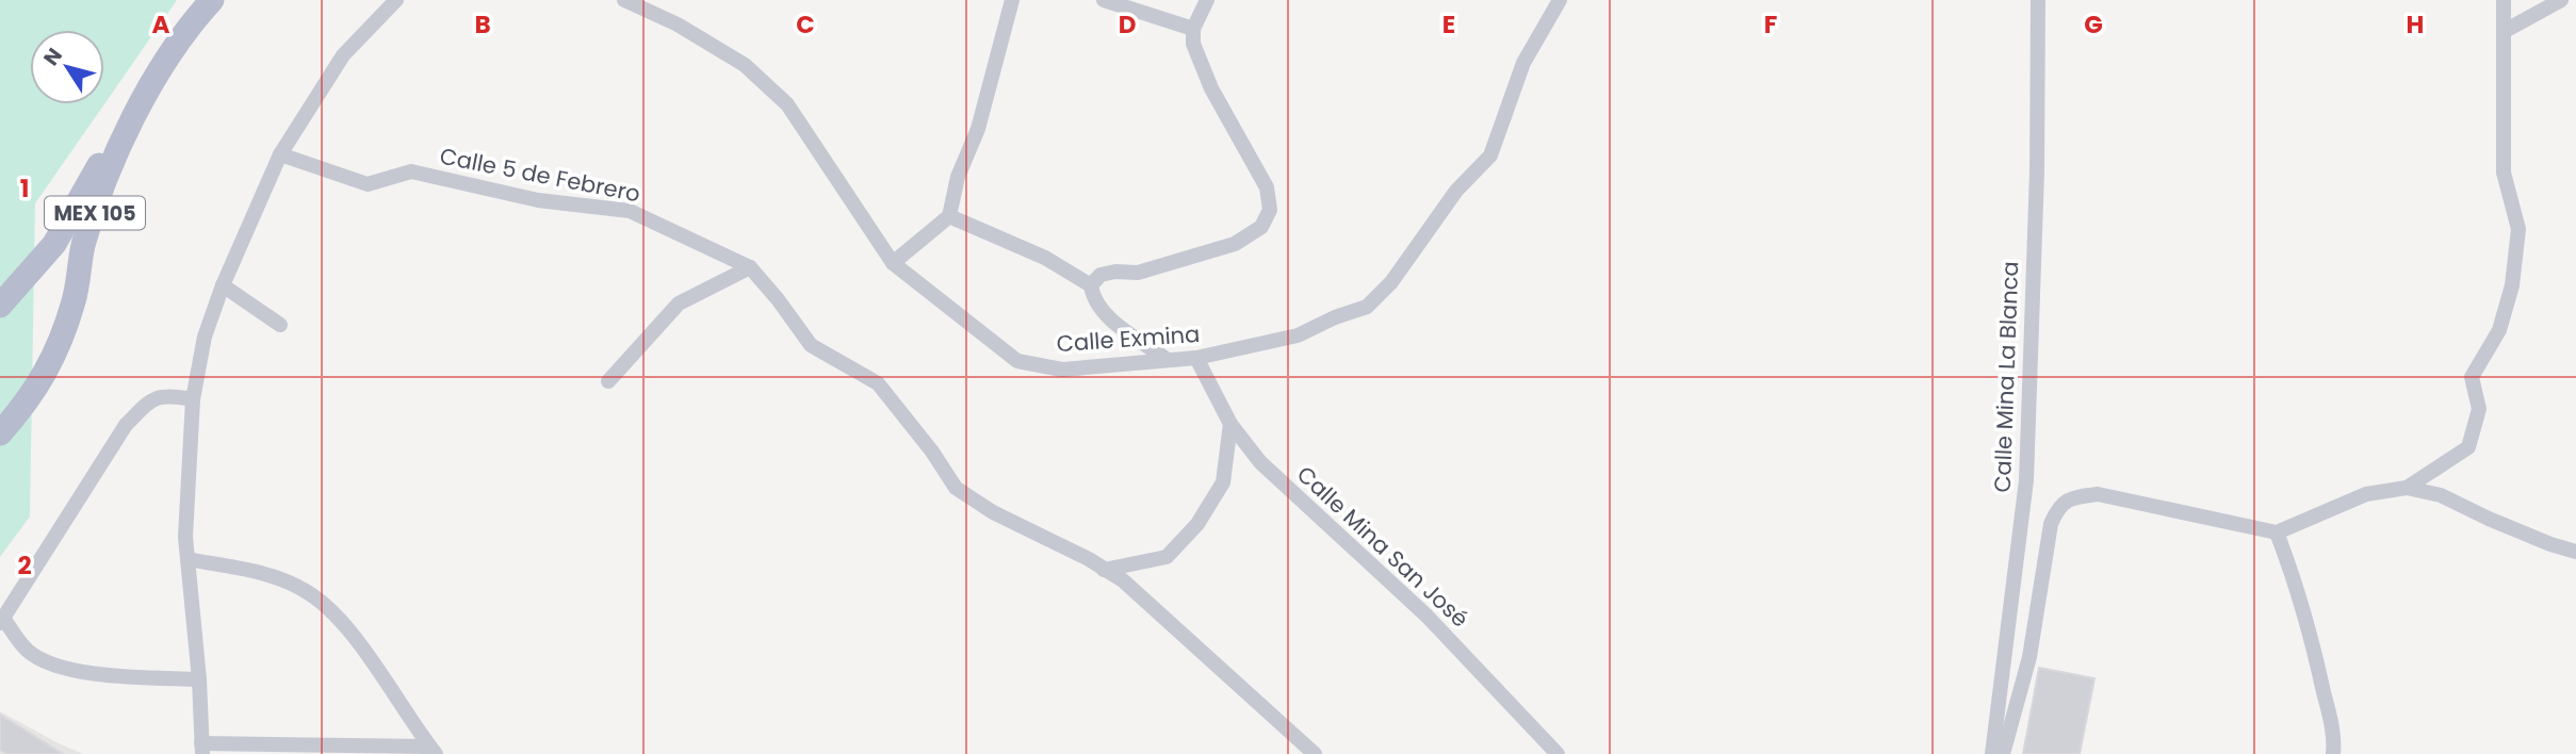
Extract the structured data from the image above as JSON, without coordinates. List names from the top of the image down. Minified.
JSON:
{"streets":{"main road":["MEX 105"],"street":["Calle 5 de Febrero","Calle Exmina","Calle Mina La Blanca","Calle Mina San José"]},"crossings":[["Calle Exmina","Calle Mina San José"]],"north":"top left","grid":{"columns":["A","B","C","D","E","F","G","H"],"rows":["1","2"]}}
